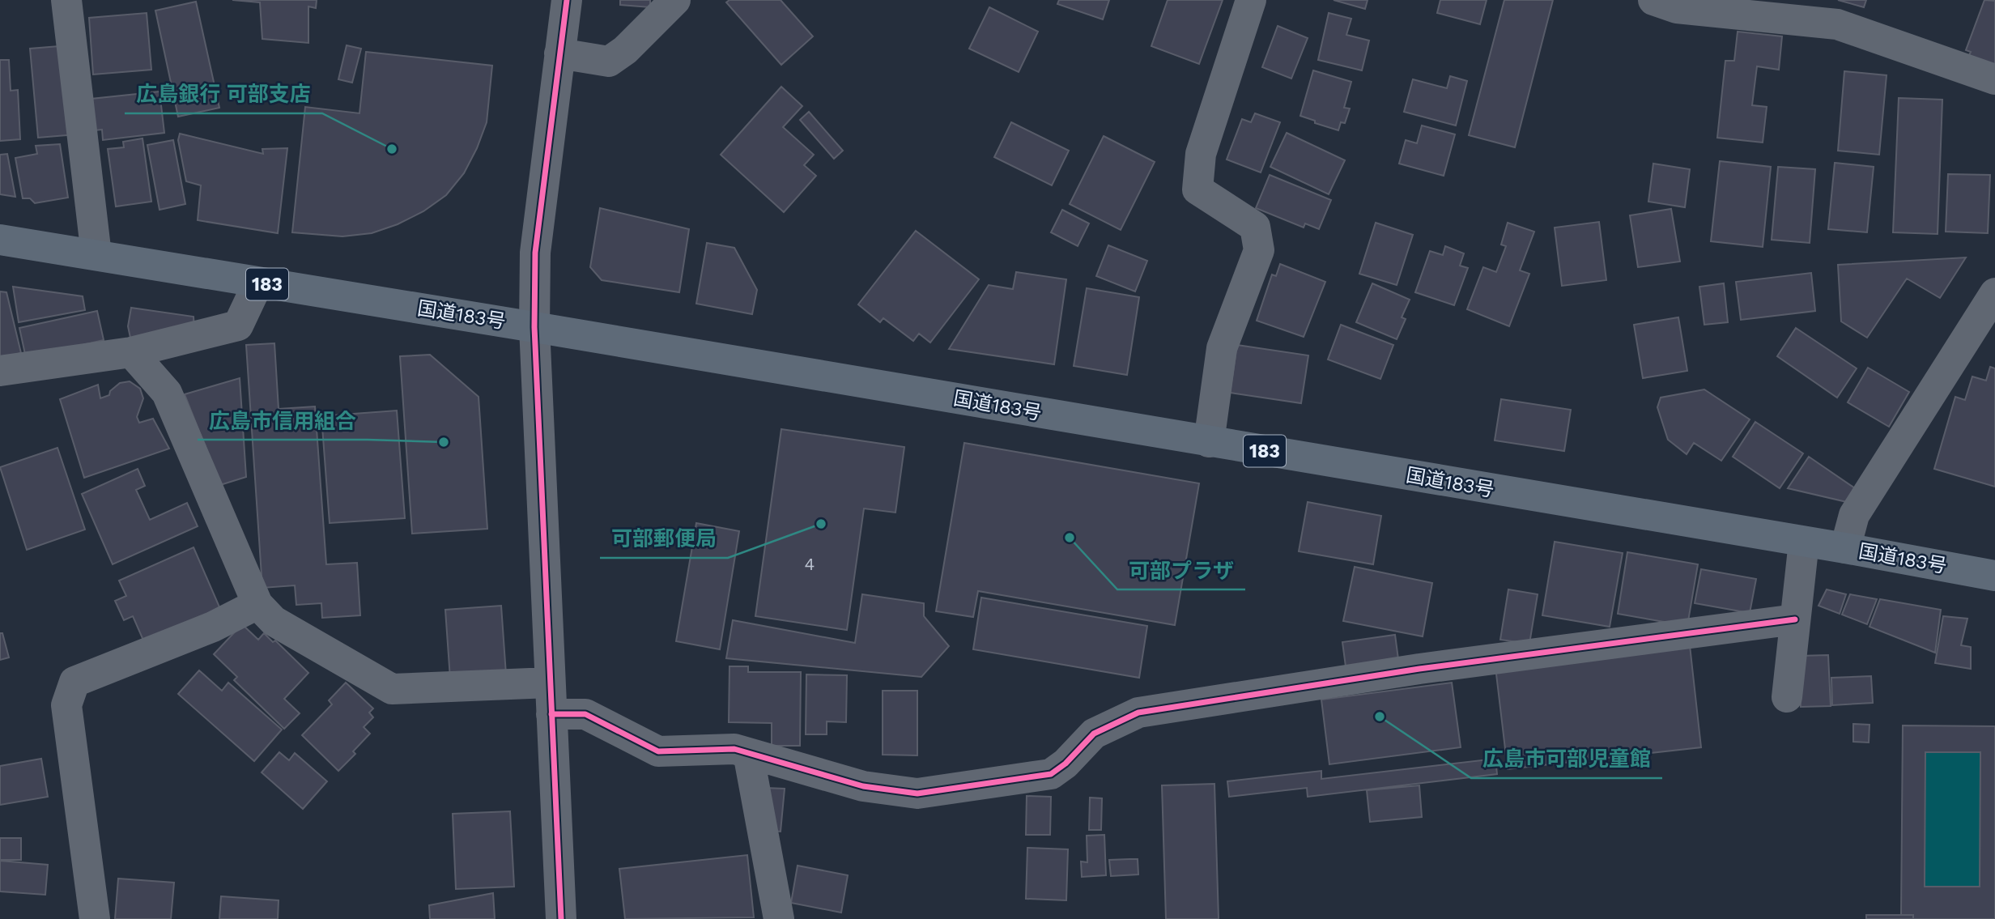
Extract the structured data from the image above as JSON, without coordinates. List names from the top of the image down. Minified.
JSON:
{"streets":{"highway":["183","国道183号"]},"places":["広島銀行 可部支店","広島市信用組合","可部郵便局","可部プラザ","広島市可部児童館"],"house_numbers":["4"]}
